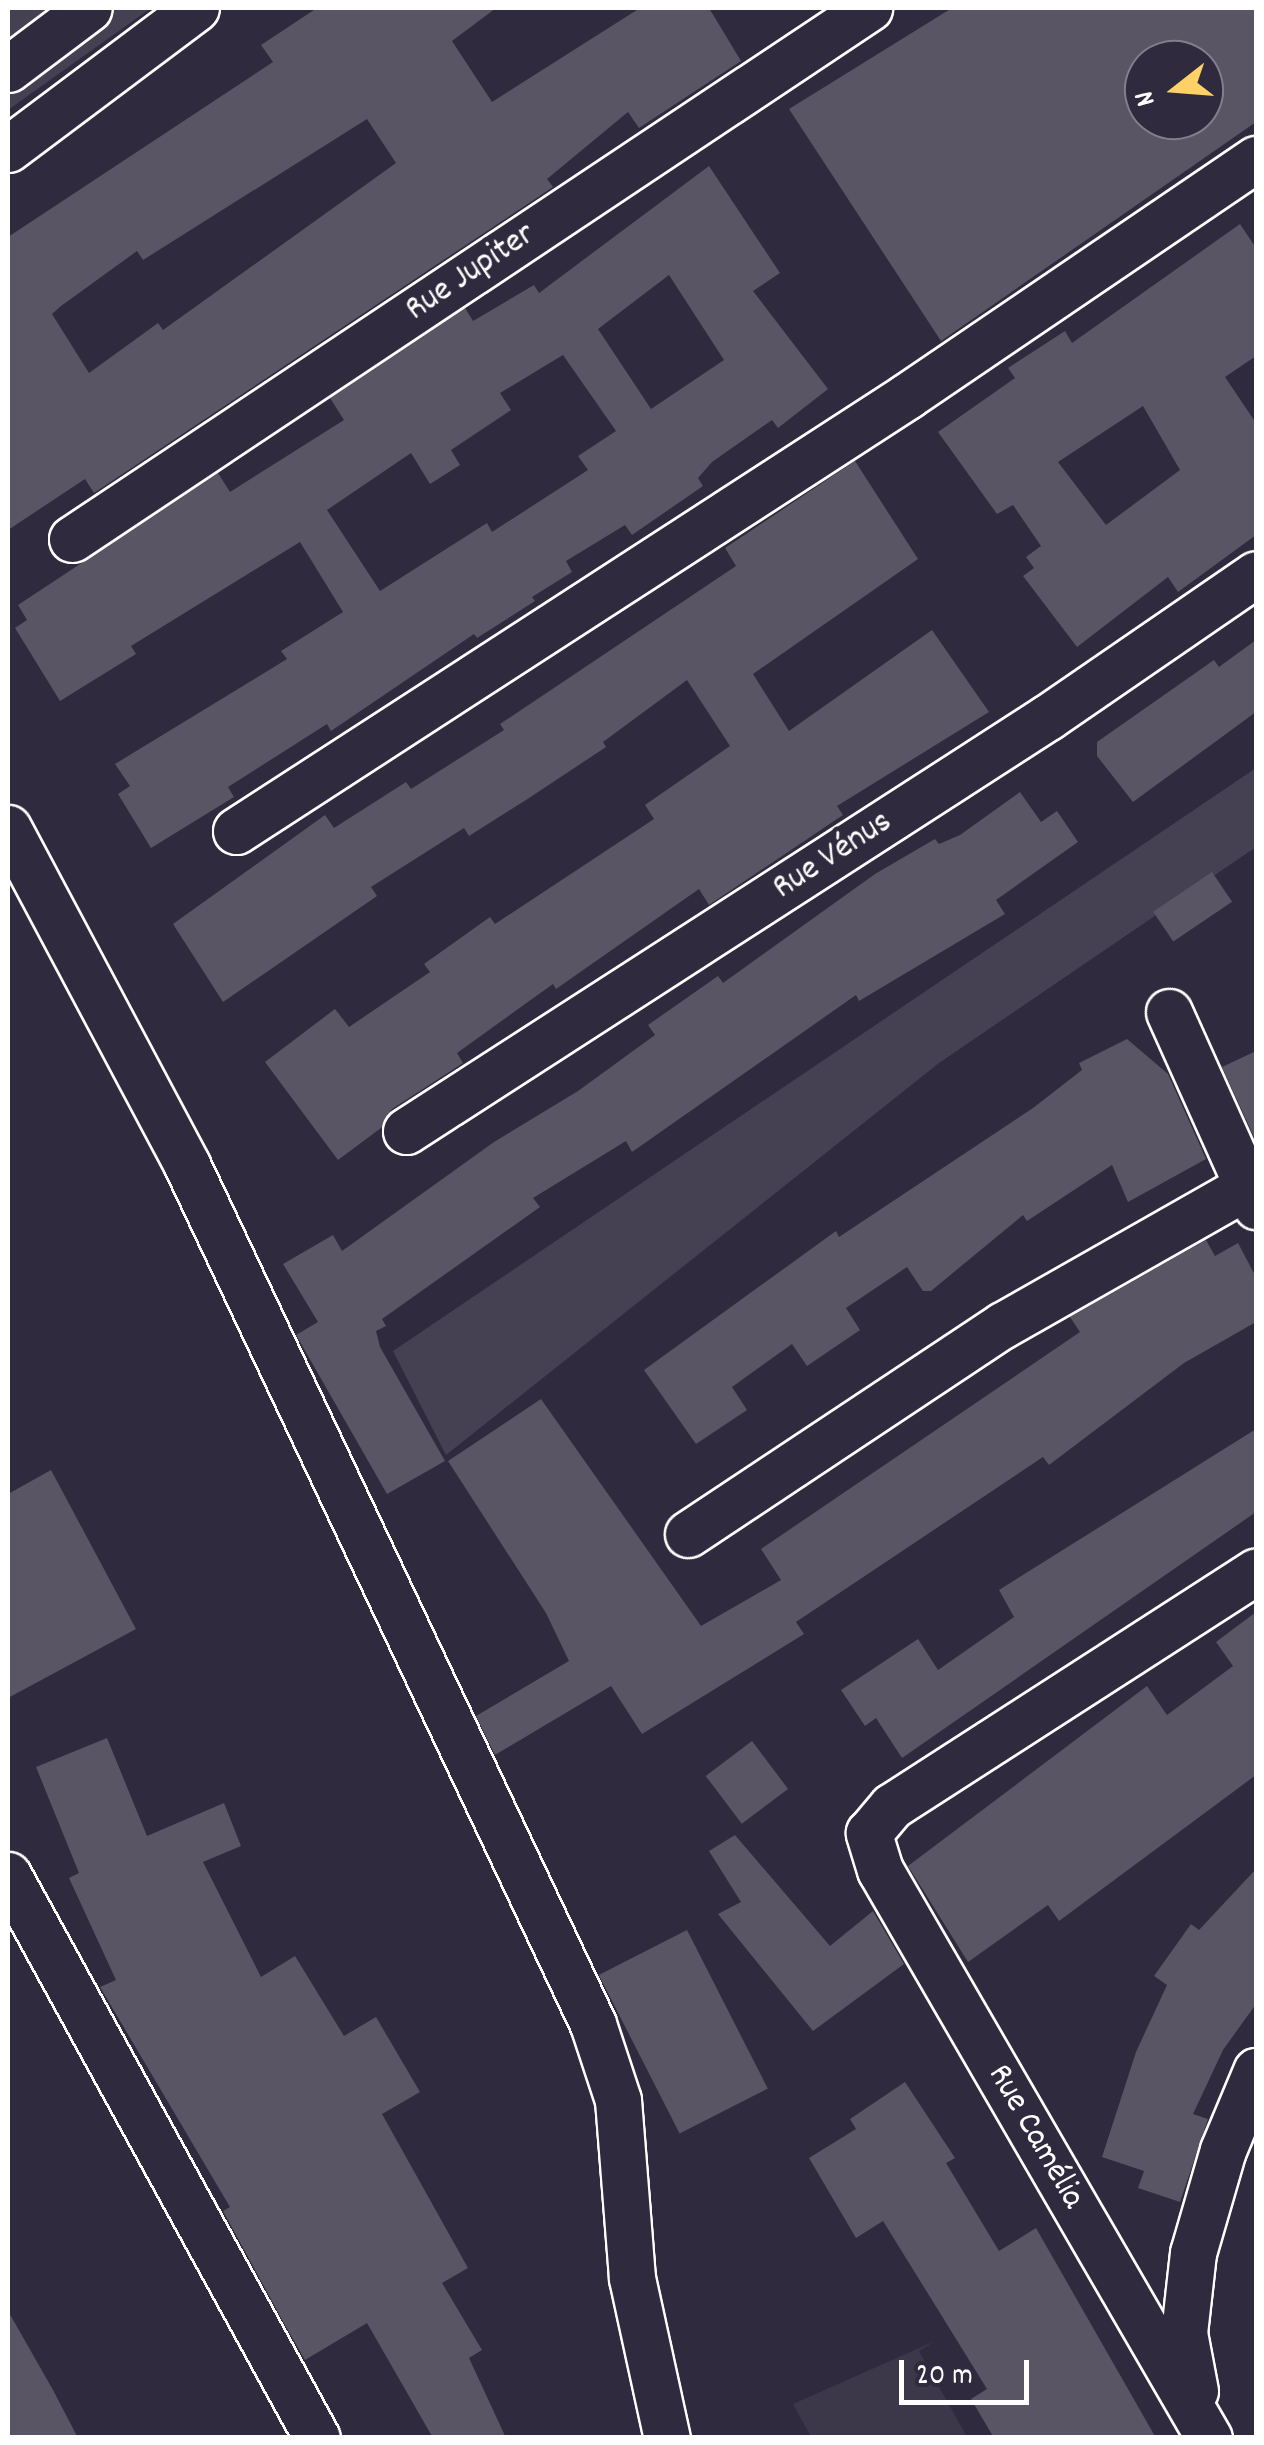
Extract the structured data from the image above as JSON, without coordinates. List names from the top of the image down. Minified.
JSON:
{"streets":{"street":["Rue Jupiter","Rue Vénus","Rue Camélia"]},"scale_bar":"20 m","north":"left"}
